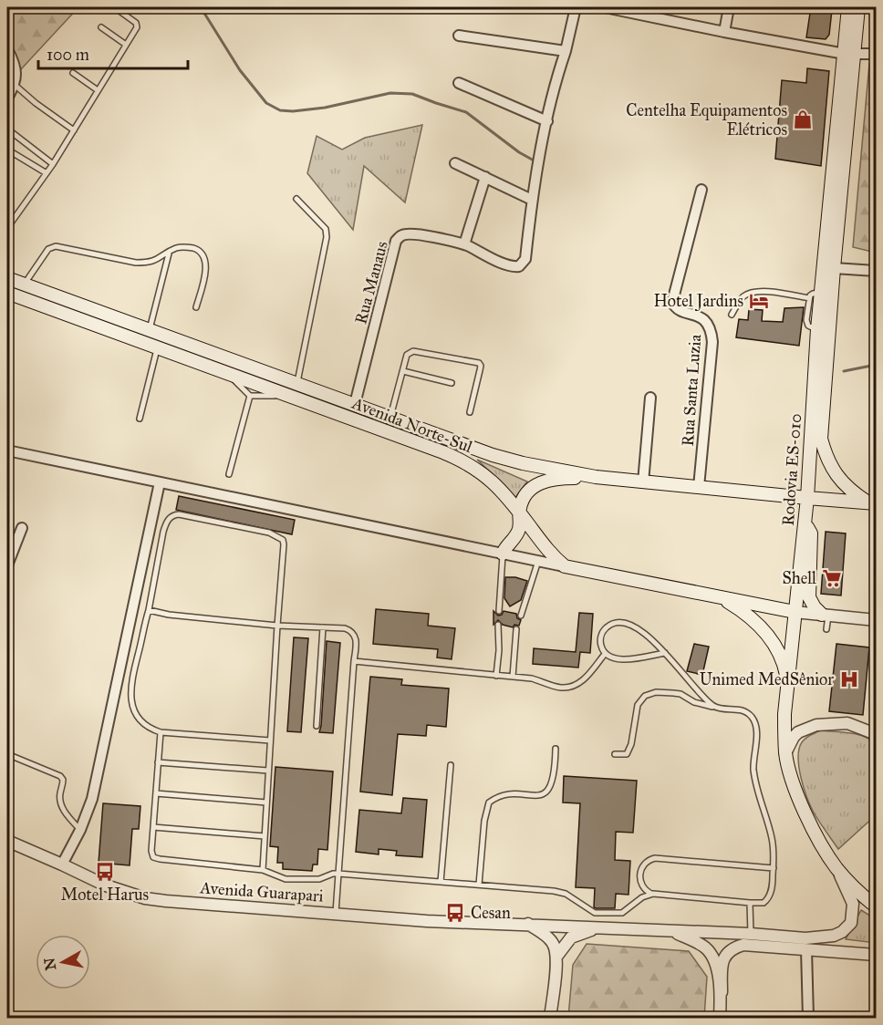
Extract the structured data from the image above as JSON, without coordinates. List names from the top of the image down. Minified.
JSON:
{"streets":{"main road":["Avenida Norte-Sul","Rodovia ES-010"],"street":["Rua Manaus","Rua Santa Luzia","Avenida Guarapari"]},"crossings":[["Rua Manaus","Avenida Norte-Sul"],["Rua Santa Luzia","Avenida Norte-Sul"],["Avenida Norte-Sul","Rodovia ES-010"],["Rodovia ES-010","Avenida Guarapari"]],"places":{"shop":["Centelha Equipamentos Elétricos"],"hotel":["Hotel Jardins"],"supermarket":["Shell"],"hospital":["Unimed MedSênior"],"bus stop":["Motel Harus","Cesan"]},"scale_bar":"100 m","north":"left"}
